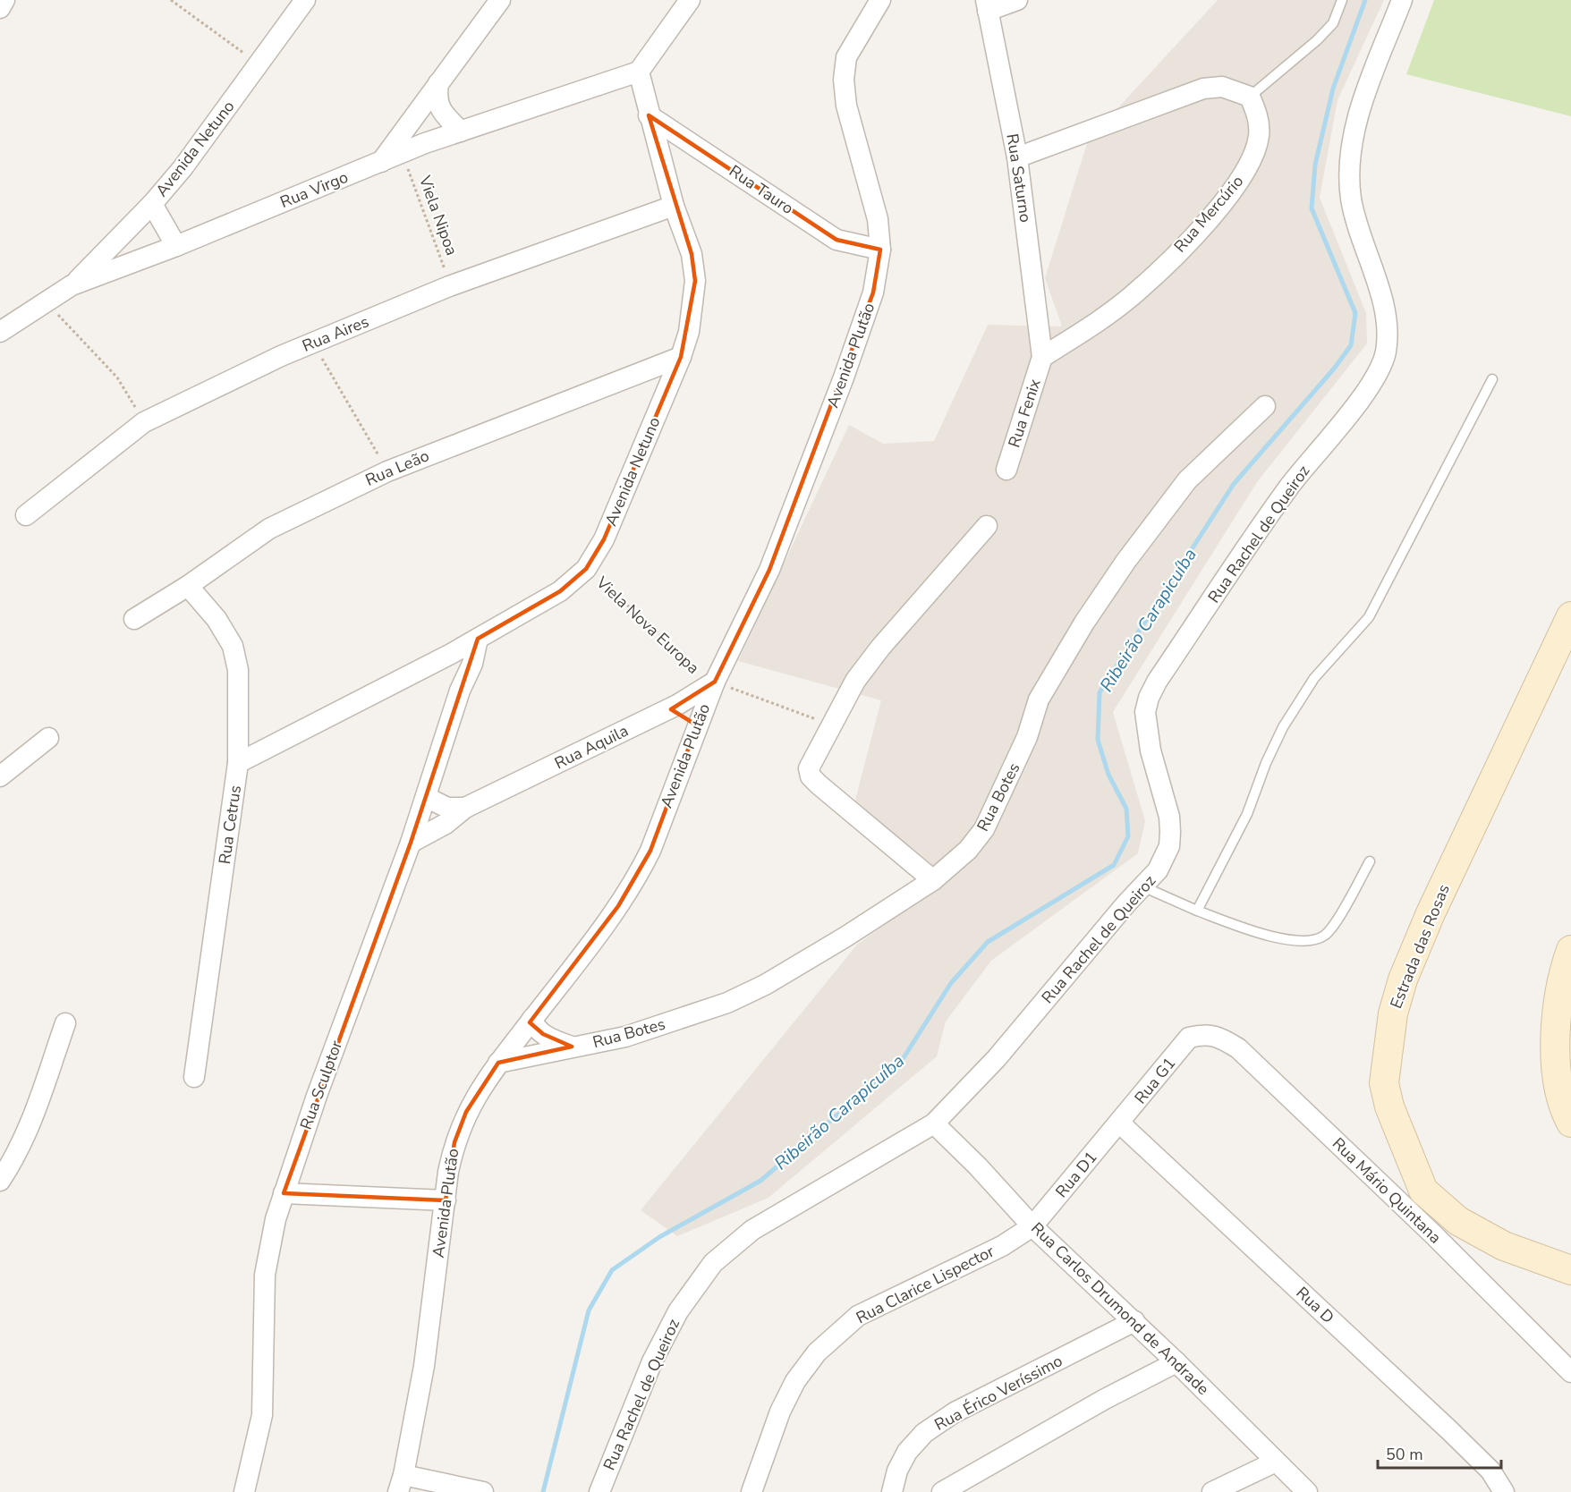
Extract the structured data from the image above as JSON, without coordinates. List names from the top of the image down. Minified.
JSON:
{"streets":{"main road":["Estrada das Rosas"],"street":["Avenida Netuno","Rua Saturno","Rua Virgo","Rua Tauro","Rua Mercúrio","Rua Aires","Avenida Plutão","Rua Fenix","Rua Leão","Rua Rachel de Queiroz","Rua Aquila","Rua Botes","Rua Cetrus","Rua G1","Rua Sculptor","Rua D1","Rua Mário Quintana","Rua Clarice Lispector","Rua D","Rua Carlos Drumond de Andrade","Rua Érico Veríssimo"],"path":["Viela Nipoa","Viela Nova Europa"]},"crossings":[["Avenida Netuno","Rua Virgo"],["Avenida Netuno","Rua Tauro"],["Avenida Netuno","Rua Aires"],["Avenida Netuno","Rua Leão"],["Avenida Netuno","Viela Nova Europa"],["Avenida Netuno","Rua Cetrus"],["Avenida Netuno","Rua Sculptor"],["Rua Saturno","Rua Mercúrio"],["Rua Saturno","Rua Fenix"],["Rua Virgo","Viela Nipoa"],["Rua Tauro","Avenida Plutão"],["Rua Mercúrio","Rua Fenix"],["Viela Nipoa","Rua Aires"],["Avenida Plutão","Viela Nova Europa"],["Avenida Plutão","Rua Aquila"],["Avenida Plutão","Rua Botes"],["Rua Leão","Rua Cetrus"],["Rua Rachel de Queiroz","Rua Carlos Drumond de Andrade"],["Viela Nova Europa","Rua Aquila"],["Rua Aquila","Rua Sculptor"],["Rua G1","Rua D1"],["Rua G1","Rua Mário Quintana"],["Rua G1","Rua D"],["Rua D1","Rua Clarice Lispector"],["Rua D1","Rua D"],["Rua D1","Rua Carlos Drumond de Andrade"],["Rua Clarice Lispector","Rua Carlos Drumond de Andrade"],["Rua Carlos Drumond de Andrade","Rua Érico Veríssimo"]],"water":["Ribeirão Carapicuíba"],"scale_bar":"50 m"}
